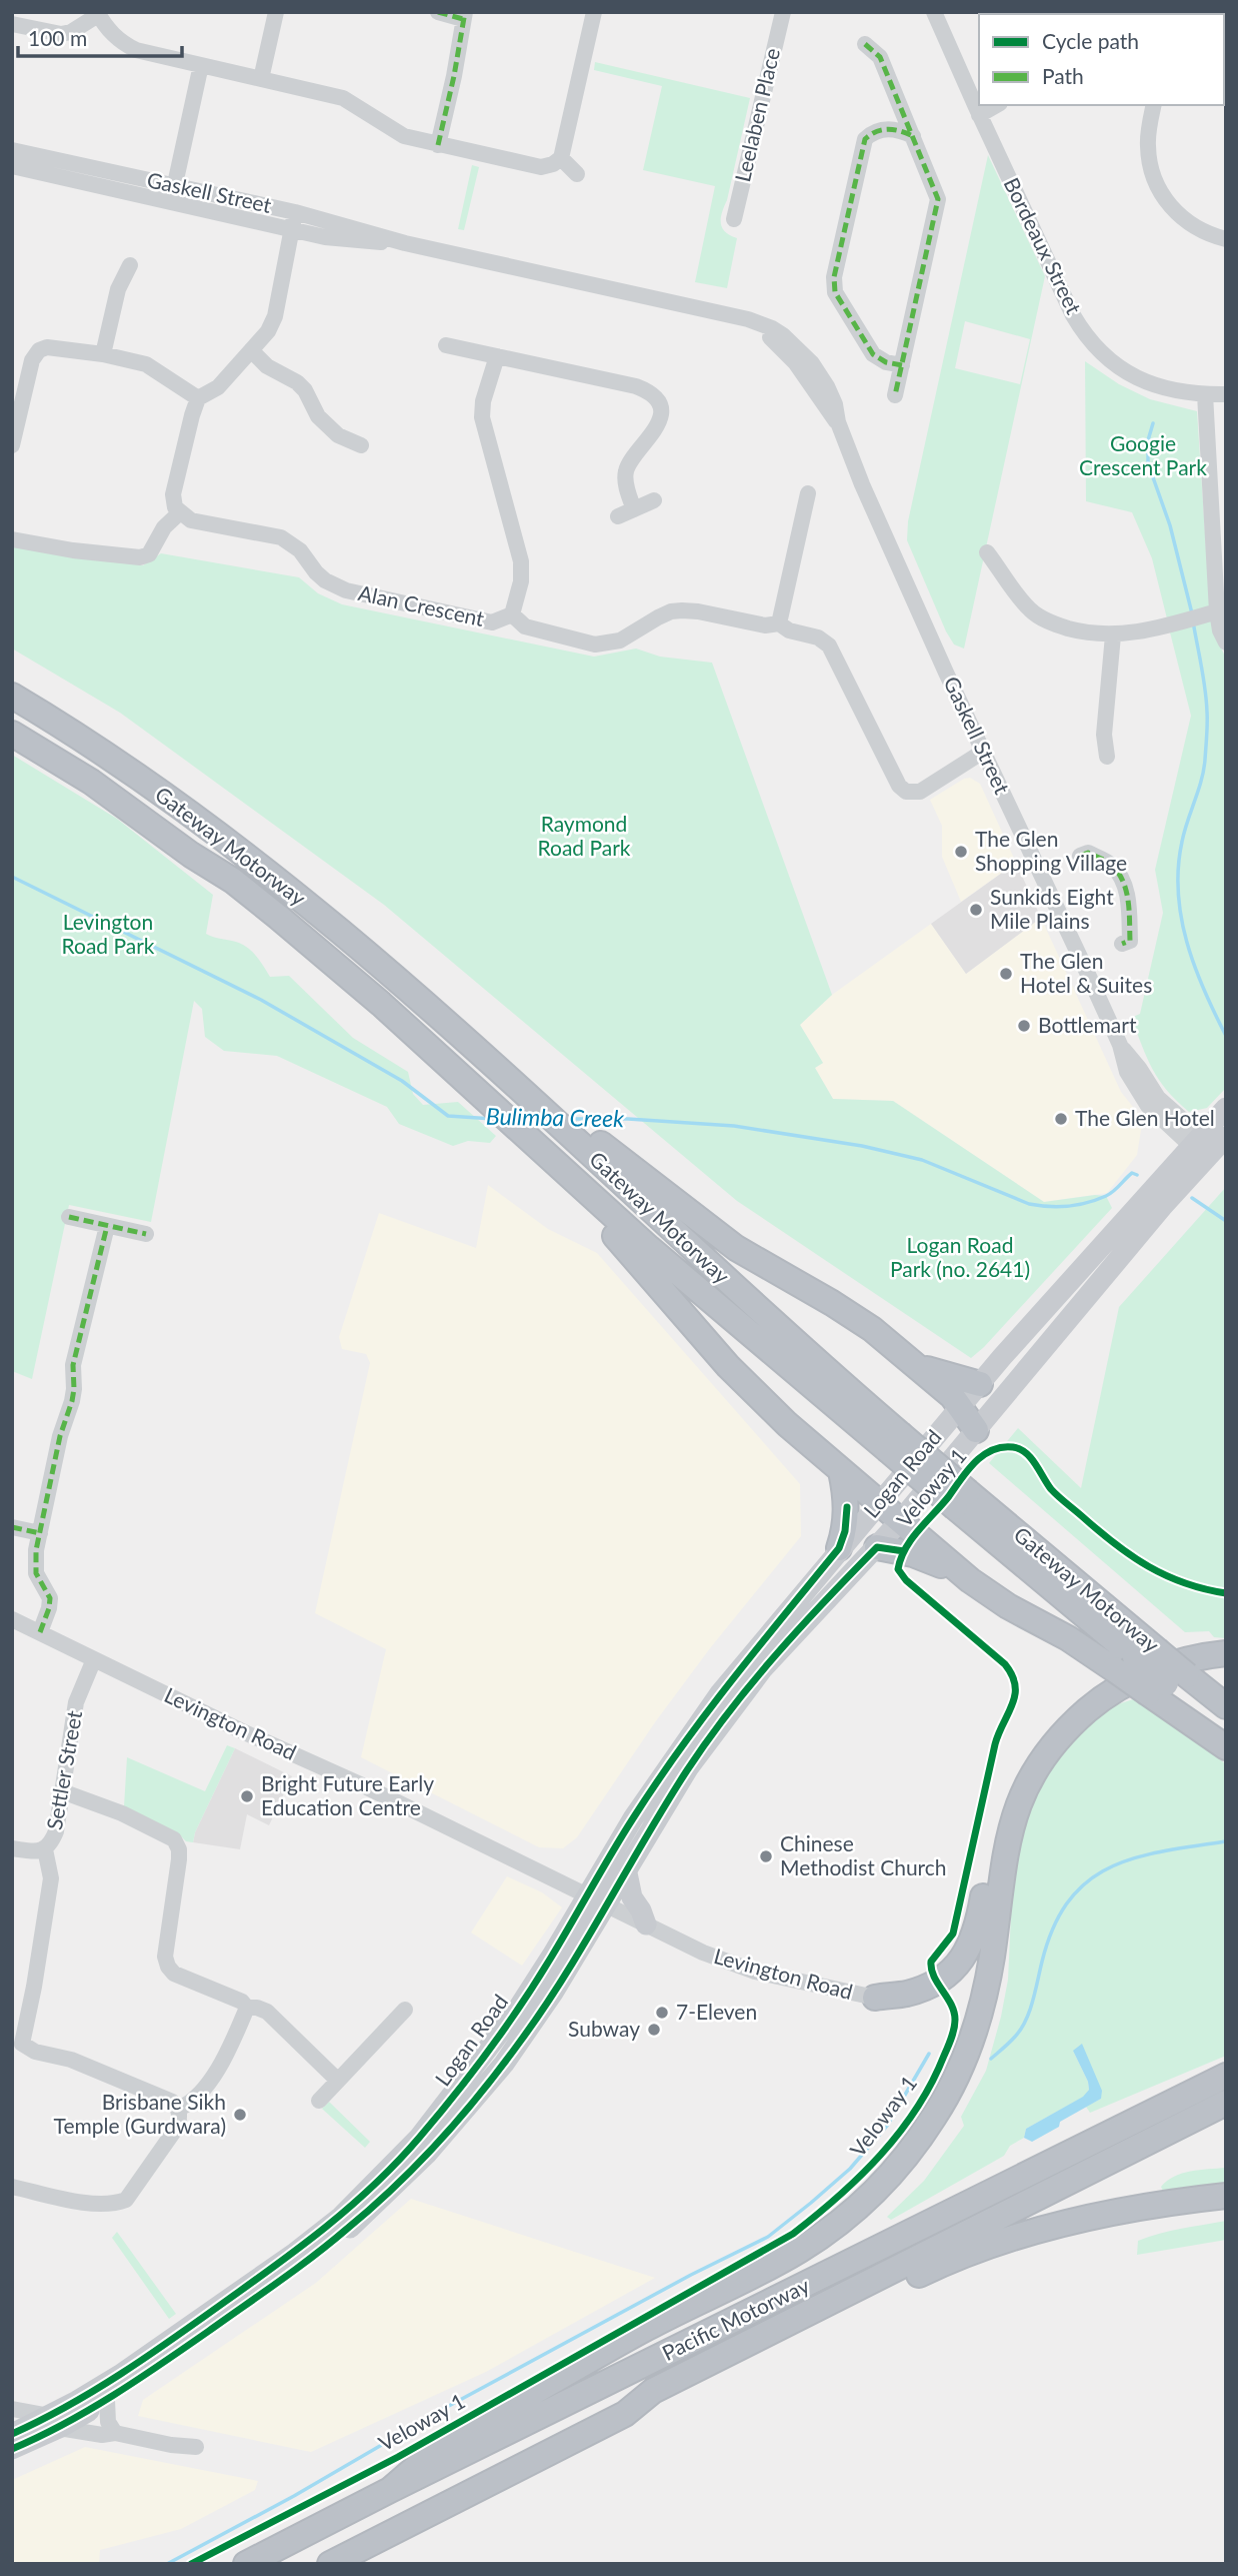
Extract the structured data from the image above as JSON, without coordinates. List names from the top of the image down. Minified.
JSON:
{"streets":{"highway":["Gateway Motorway","Pacific Motorway"],"main road":["Logan Road"],"street":["Leelaben Place","Gaskell Street","Bordeaux Street","Alan Crescent","Levington Road","Settler Street"],"cycle path":["Veloway 1"]},"crossings":[["Gaskell Street","Alan Crescent"],["Gaskell Street","Logan Road"],["Logan Road","Levington Road"],["Levington Road","Settler Street"]],"water":["Bulimba Creek"],"parks":["Googie Crescent Park","Raymond Road Park","Levington Road Park","Logan Road Park (no. 2641)"],"places":["The Glen Shopping Village","Sunkids Eight Mile Plains","The Glen Hotel & Suites","Bottlemart","The Glen Hotel","Bright Future Early Education Centre","Chinese Methodist Church","7-Eleven","Subway","Brisbane Sikh Temple (Gurdwara)"],"legend":["Cycle path","Path"],"scale_bar":"100 m"}
